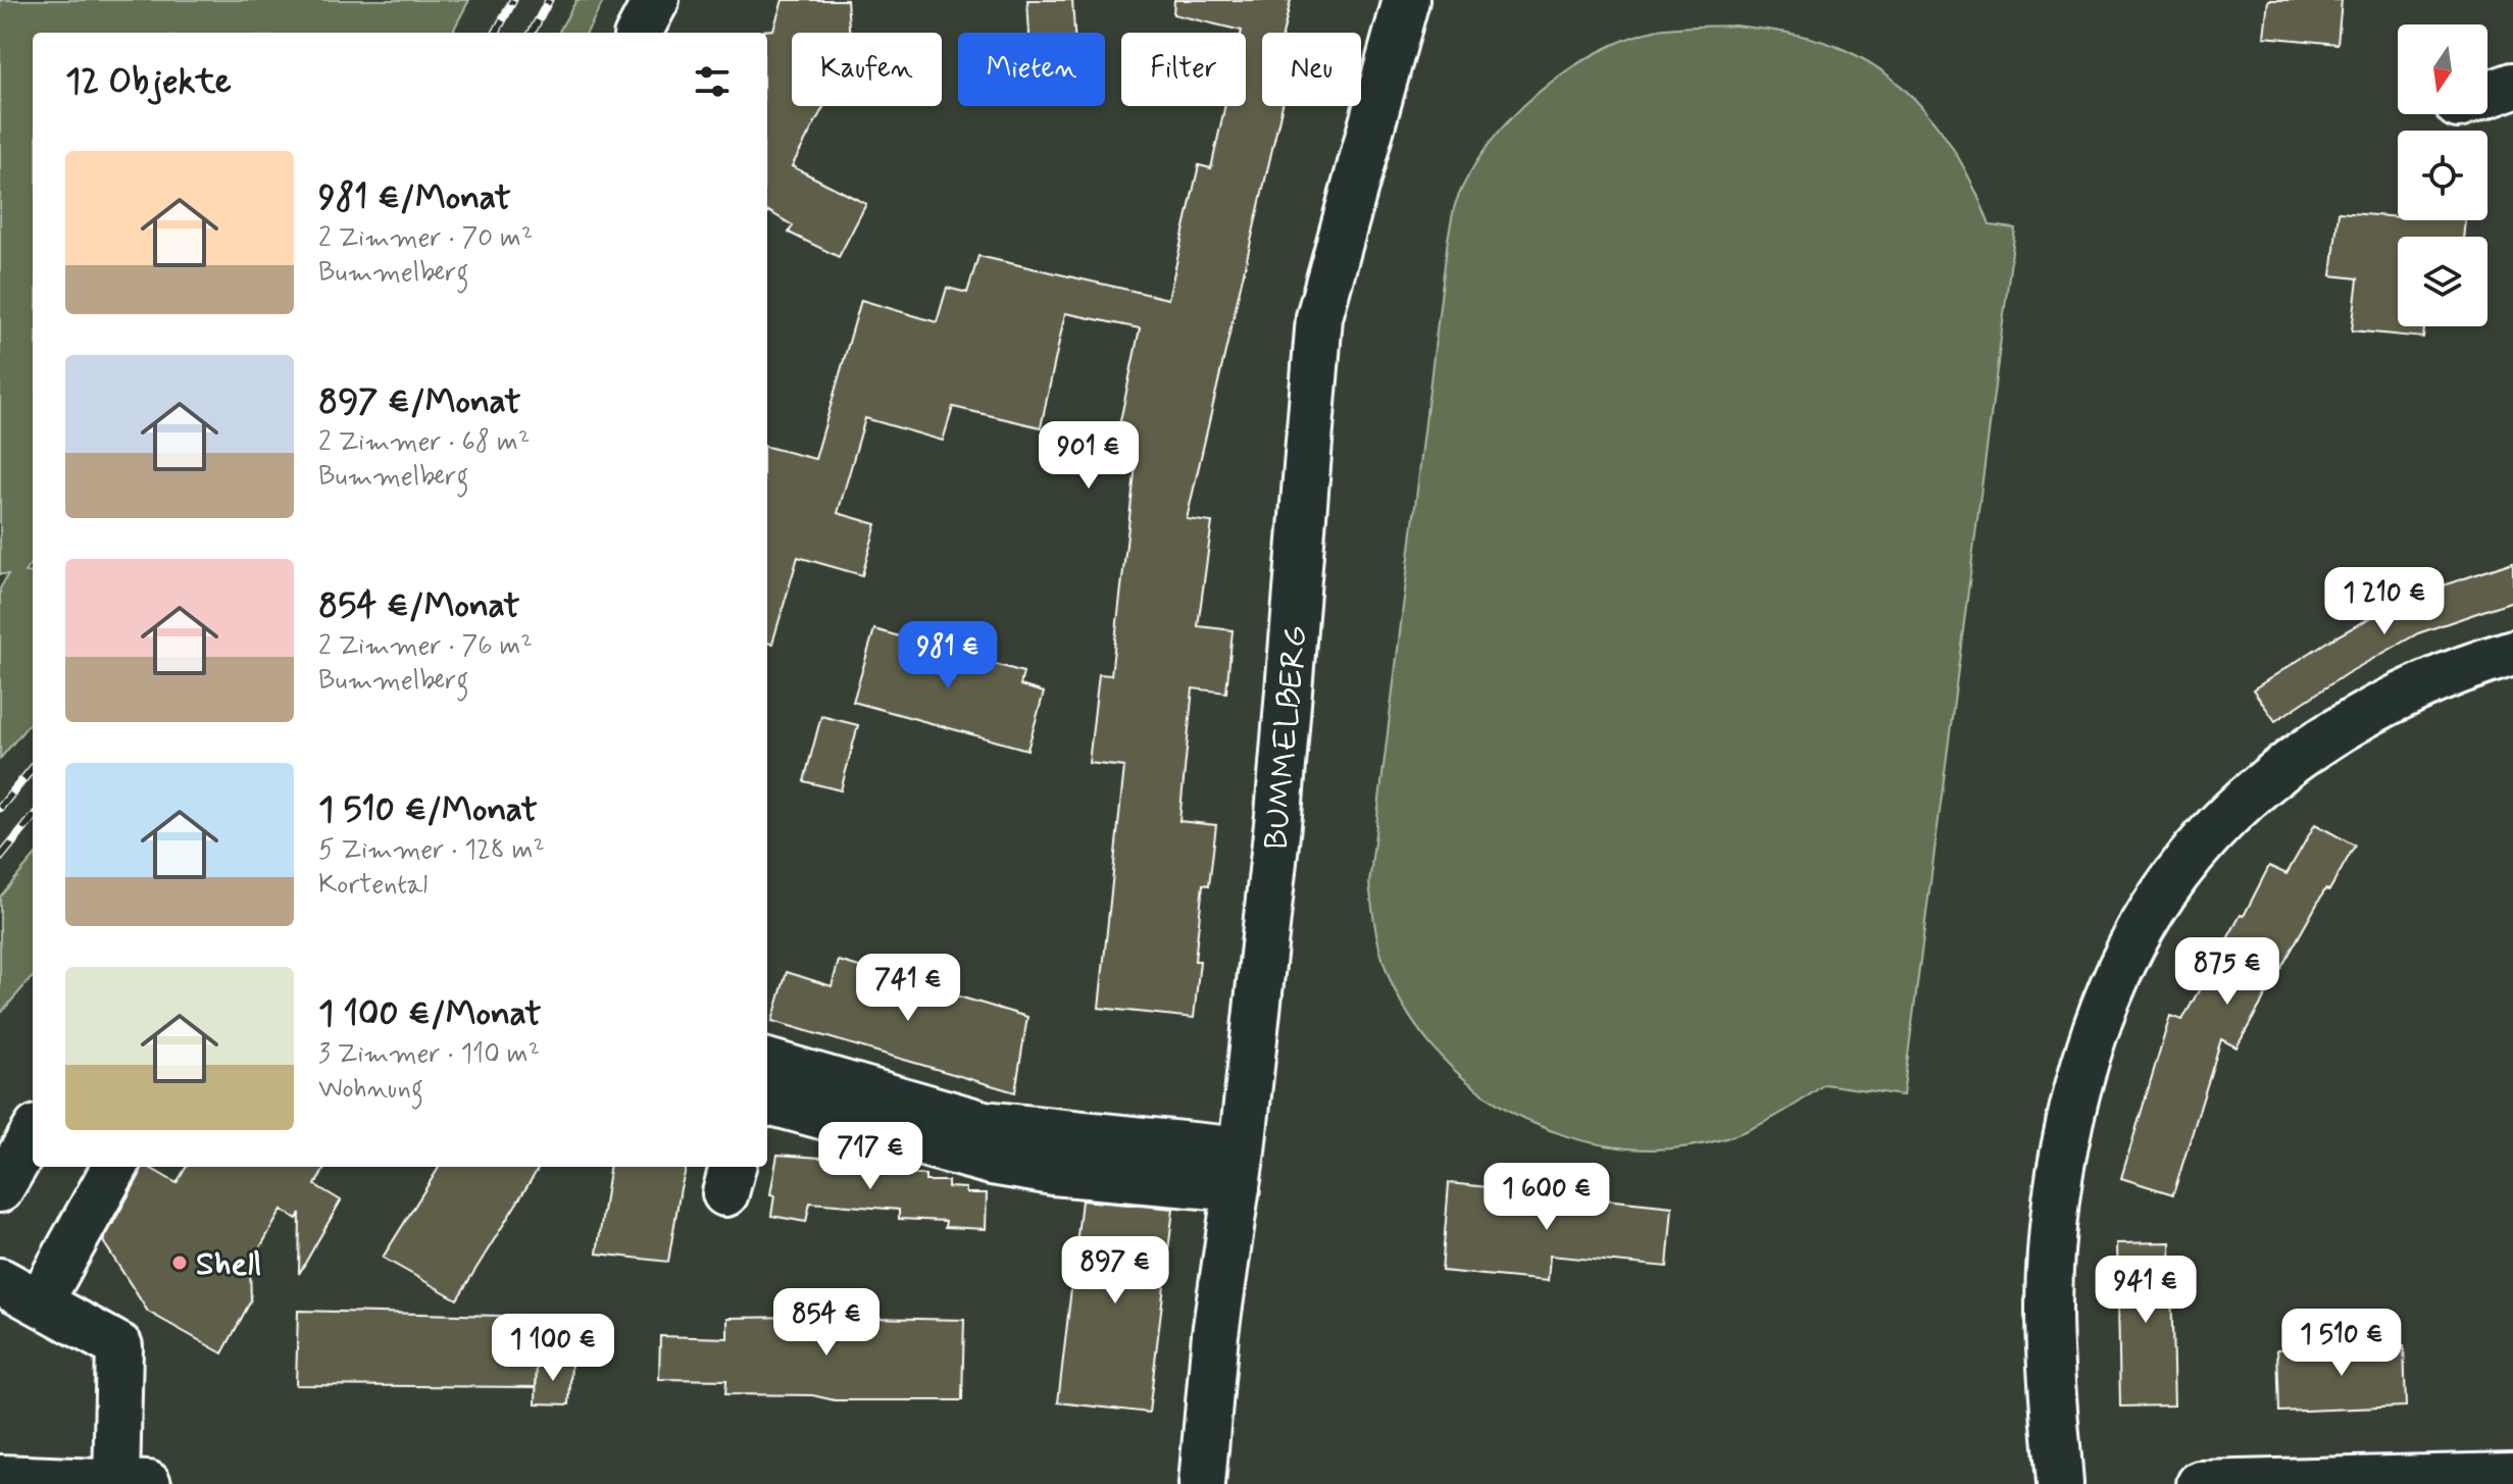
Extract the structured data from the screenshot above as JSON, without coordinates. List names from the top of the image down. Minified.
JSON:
{"streets":{"street":["BUMMELBERG"]},"places":["Shell"],"north":"bottom","page":{"chip":["Kaufen","Mieten","Filter","Neu"],"heading":"12 Objekte","list":[{"name":"981 €/Monat","note":"2 Zimmer · 70 m² · Bummelberg"},{"name":"897 €/Monat","note":"2 Zimmer · 68 m² · Bummelberg"},{"name":"854 €/Monat","note":"2 Zimmer · 76 m² · Bummelberg"},{"name":"1 510 €/Monat","note":"5 Zimmer · 128 m² · Kortental"},{"name":"1 100 €/Monat","note":"3 Zimmer · 110 m² · Wohnung"}],"price":["901 €","1 210 €","981 €","875 €","741 €","717 €","1 600 €","897 €","941 €","854 €","1 510 €","1 100 €"]}}
